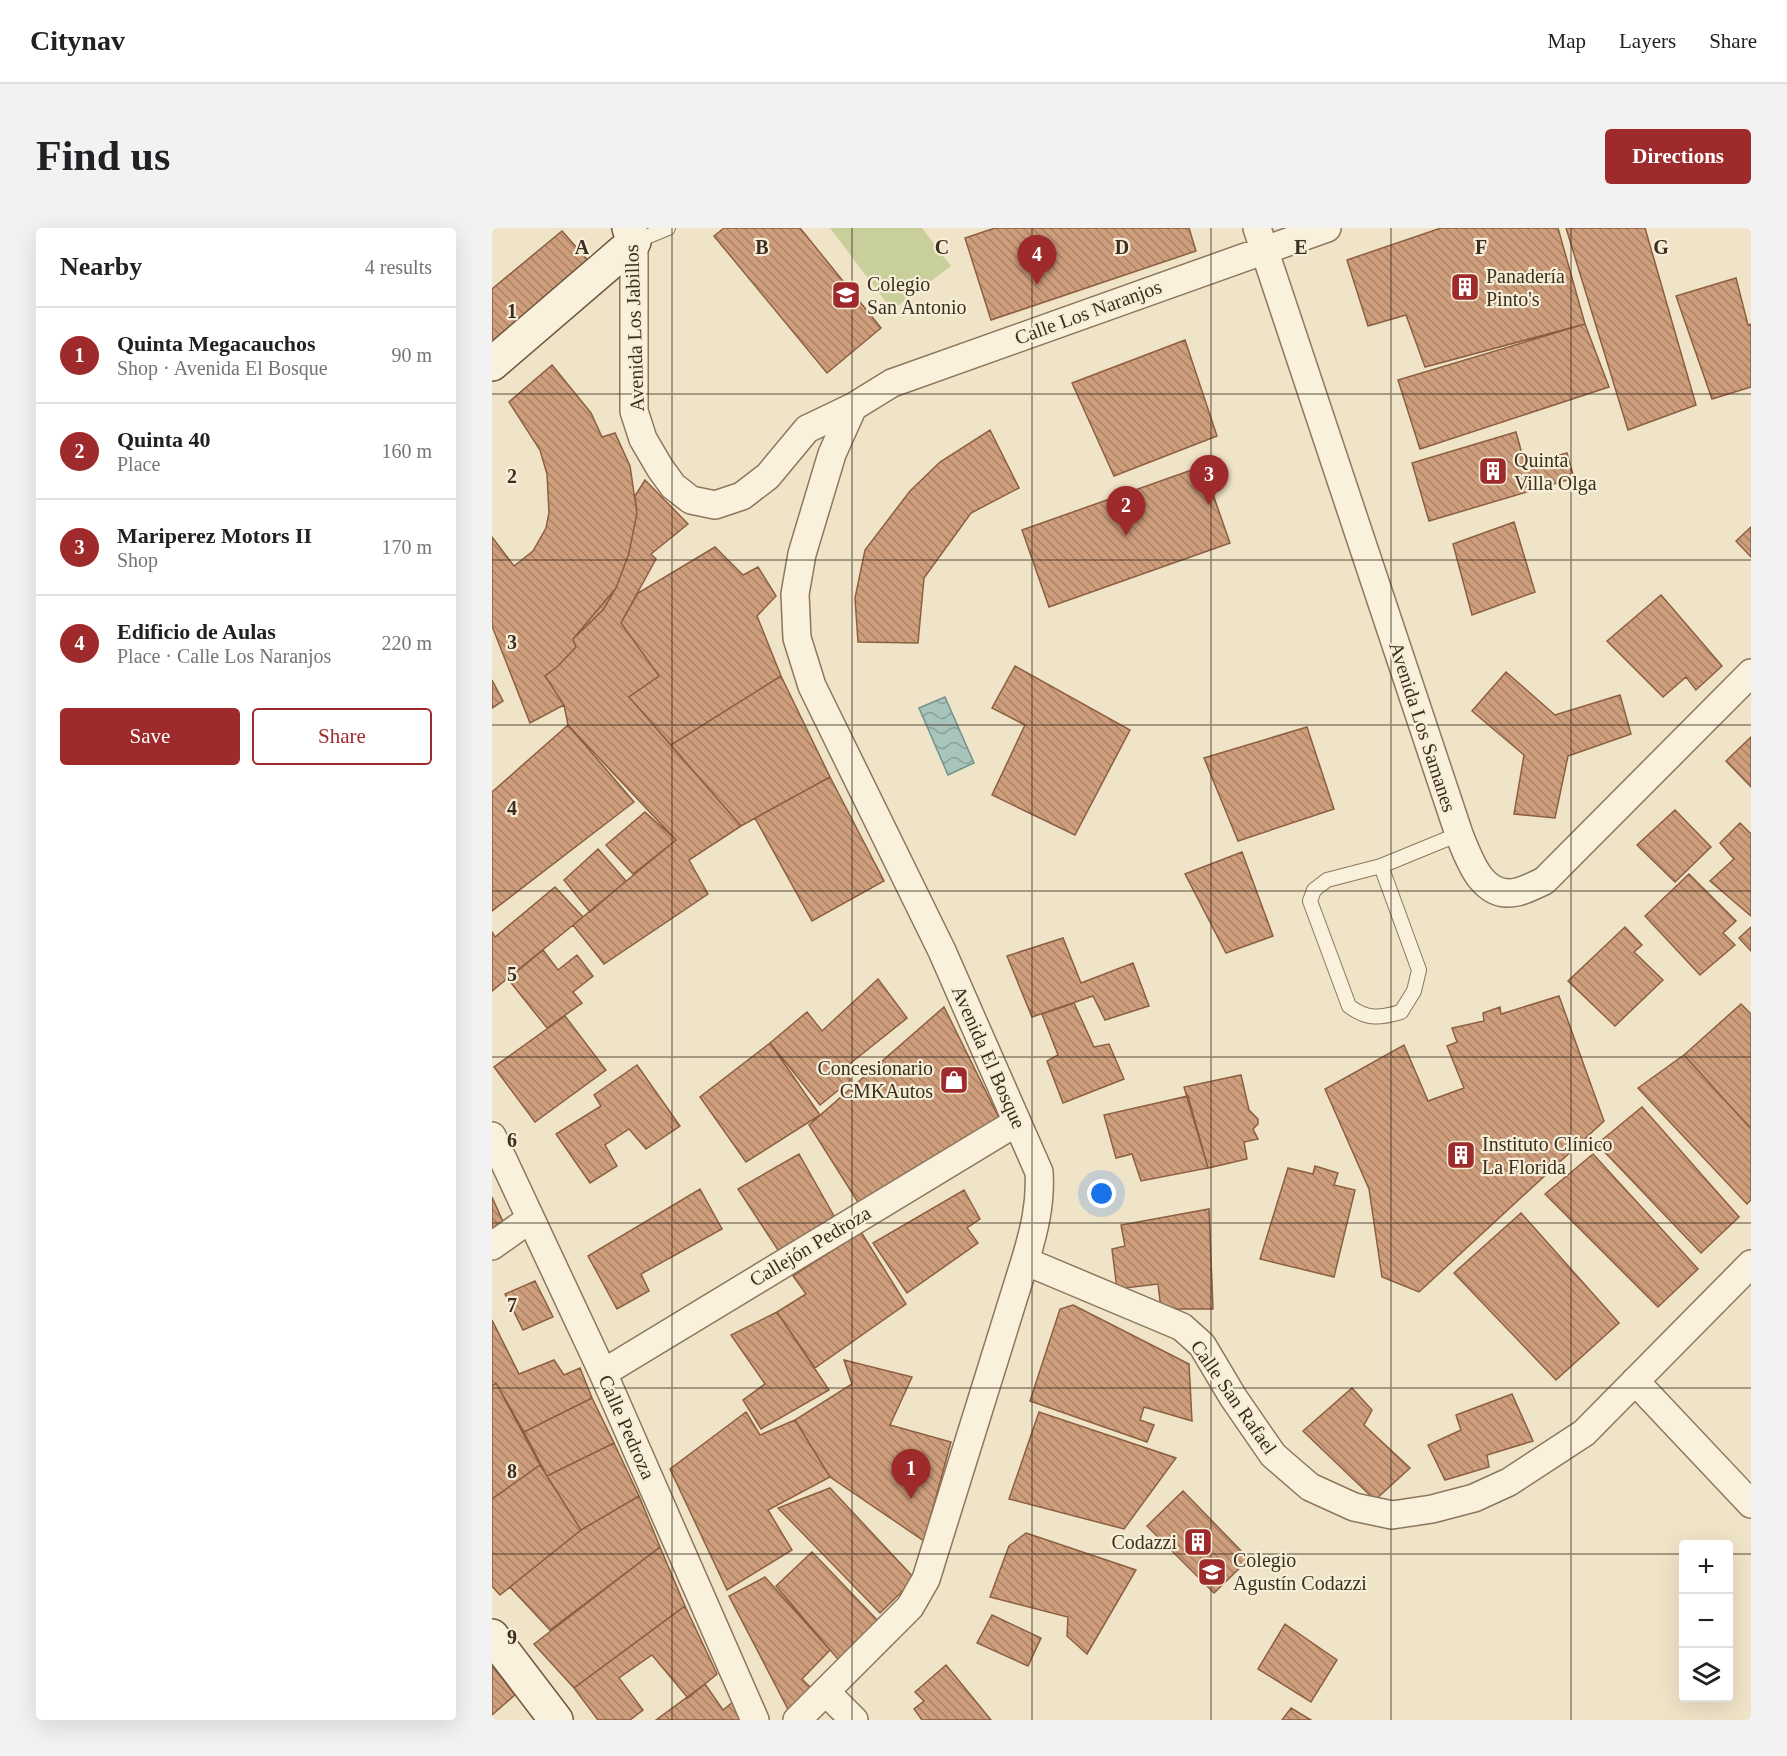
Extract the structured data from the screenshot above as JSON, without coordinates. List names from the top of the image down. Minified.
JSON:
{"streets":{"street":["Calle Los Naranjos","Avenida Los Jabillos","Avenida Los Samanes","Avenida El Bosque","Callejón Pedroza","Calle San Rafael","Calle Pedroza"]},"crossings":[["Calle Los Naranjos","Avenida Los Jabillos"],["Calle Los Naranjos","Avenida Los Samanes"],["Calle Los Naranjos","Avenida El Bosque"],["Avenida Los Jabillos","Avenida El Bosque"],["Avenida El Bosque","Callejón Pedroza"],["Avenida El Bosque","Calle San Rafael"],["Callejón Pedroza","Calle Pedroza"]],"places":{"building":["Panadería Pinto's","Quinta Villa Olga","Instituto Clínico La Florida","Codazzi"],"school or university":["Colegio San Antonio","Colegio Agustín Codazzi"],"shop":["Concesionario CMKAutos"]},"page":{"header":"Citynav","nav":["Map","Layers","Share"],"buttons":["Directions",["Save","Share"]],"title":"Find us","heading":["Nearby","4 results"],"pins":["4","3","2","1"],"list":[{"mark":"1","name":"Quinta Megacauchos","note":"Shop · Avenida El Bosque","value":"90 m"},{"mark":"2","name":"Quinta 40","note":"Place","value":"160 m"},{"mark":"3","name":"Mariperez Motors II","note":"Shop","value":"170 m"},{"mark":"4","name":"Edificio de Aulas","note":"Place · Calle Los Naranjos","value":"220 m"}],"map_buttons":["+","−"]},"grid":{"columns":["A","B","C","D","E","F","G"],"rows":["1","2","3","4","5","6","7","8","9"]}}
